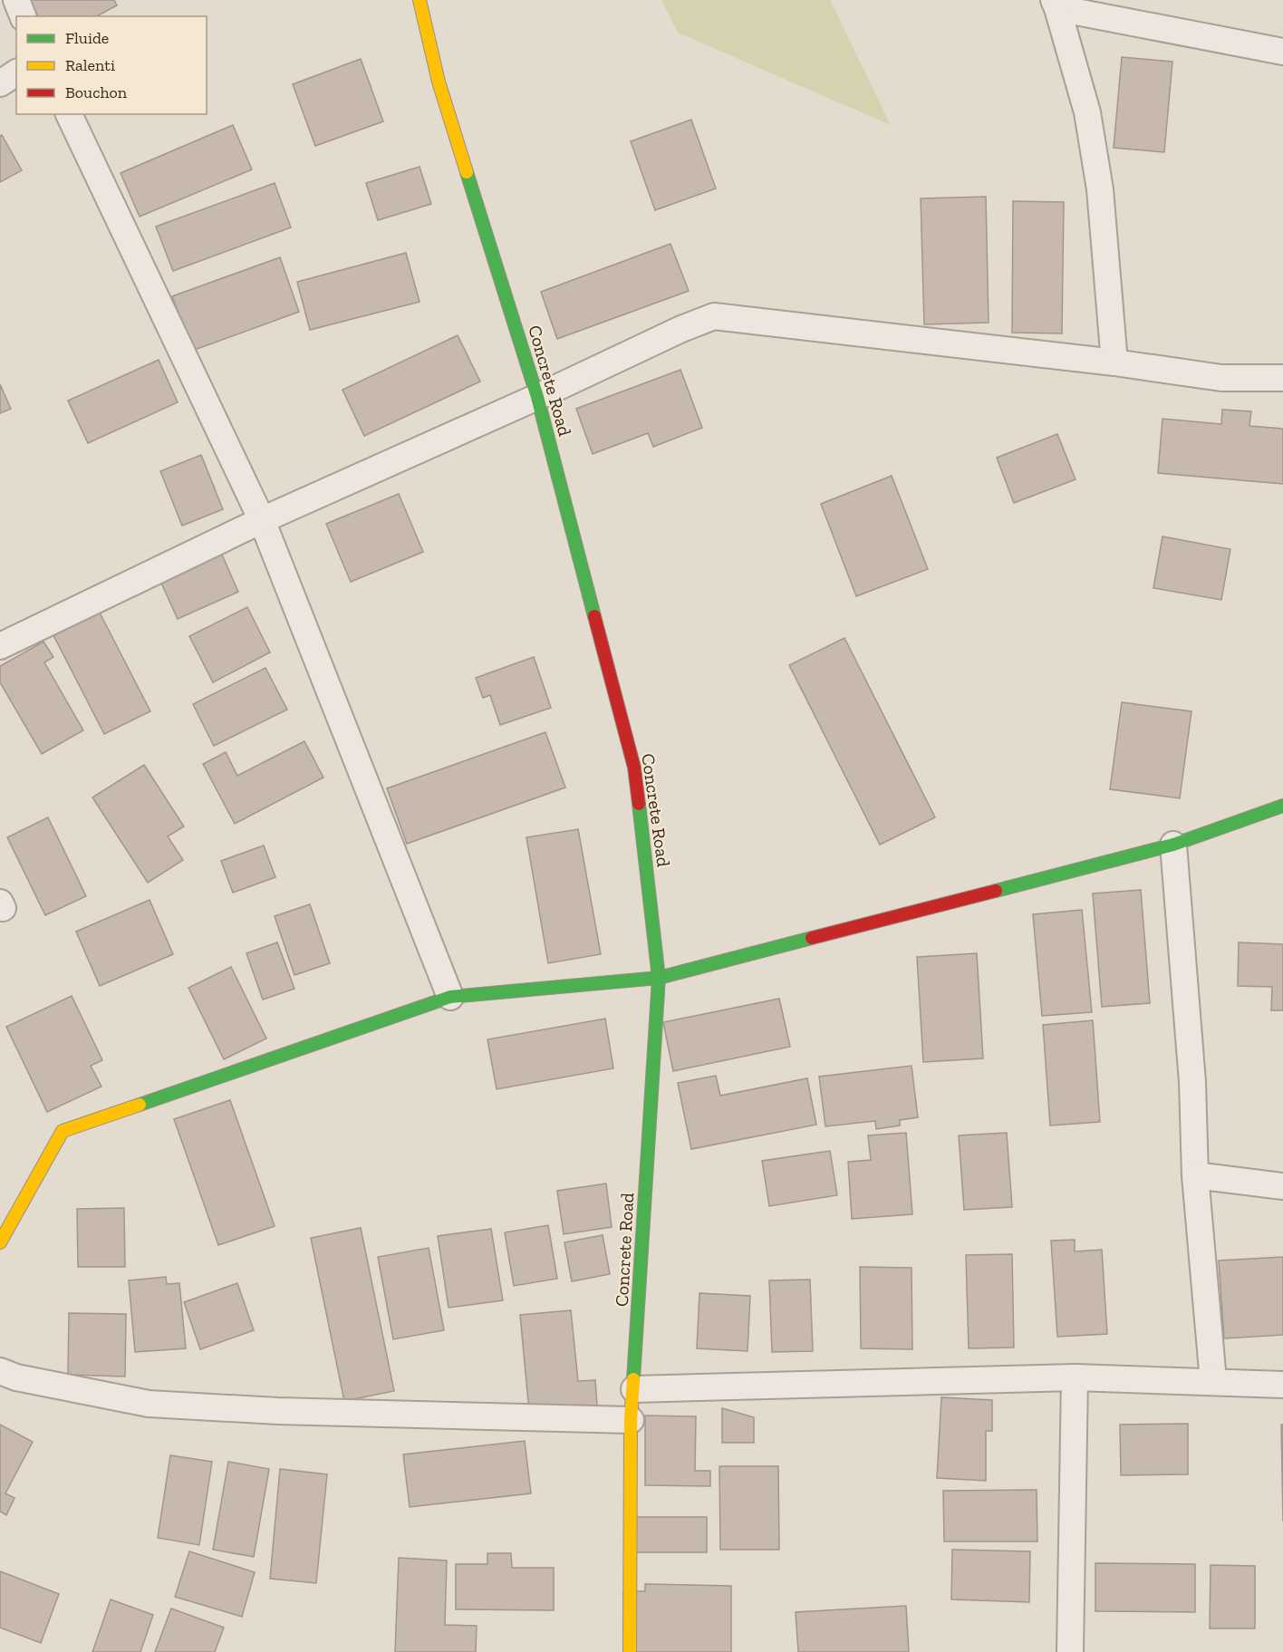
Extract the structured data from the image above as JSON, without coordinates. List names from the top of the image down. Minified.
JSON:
{"streets":{"street":["Concrete Road"]},"legend":["Fluide","Ralenti","Bouchon"]}
